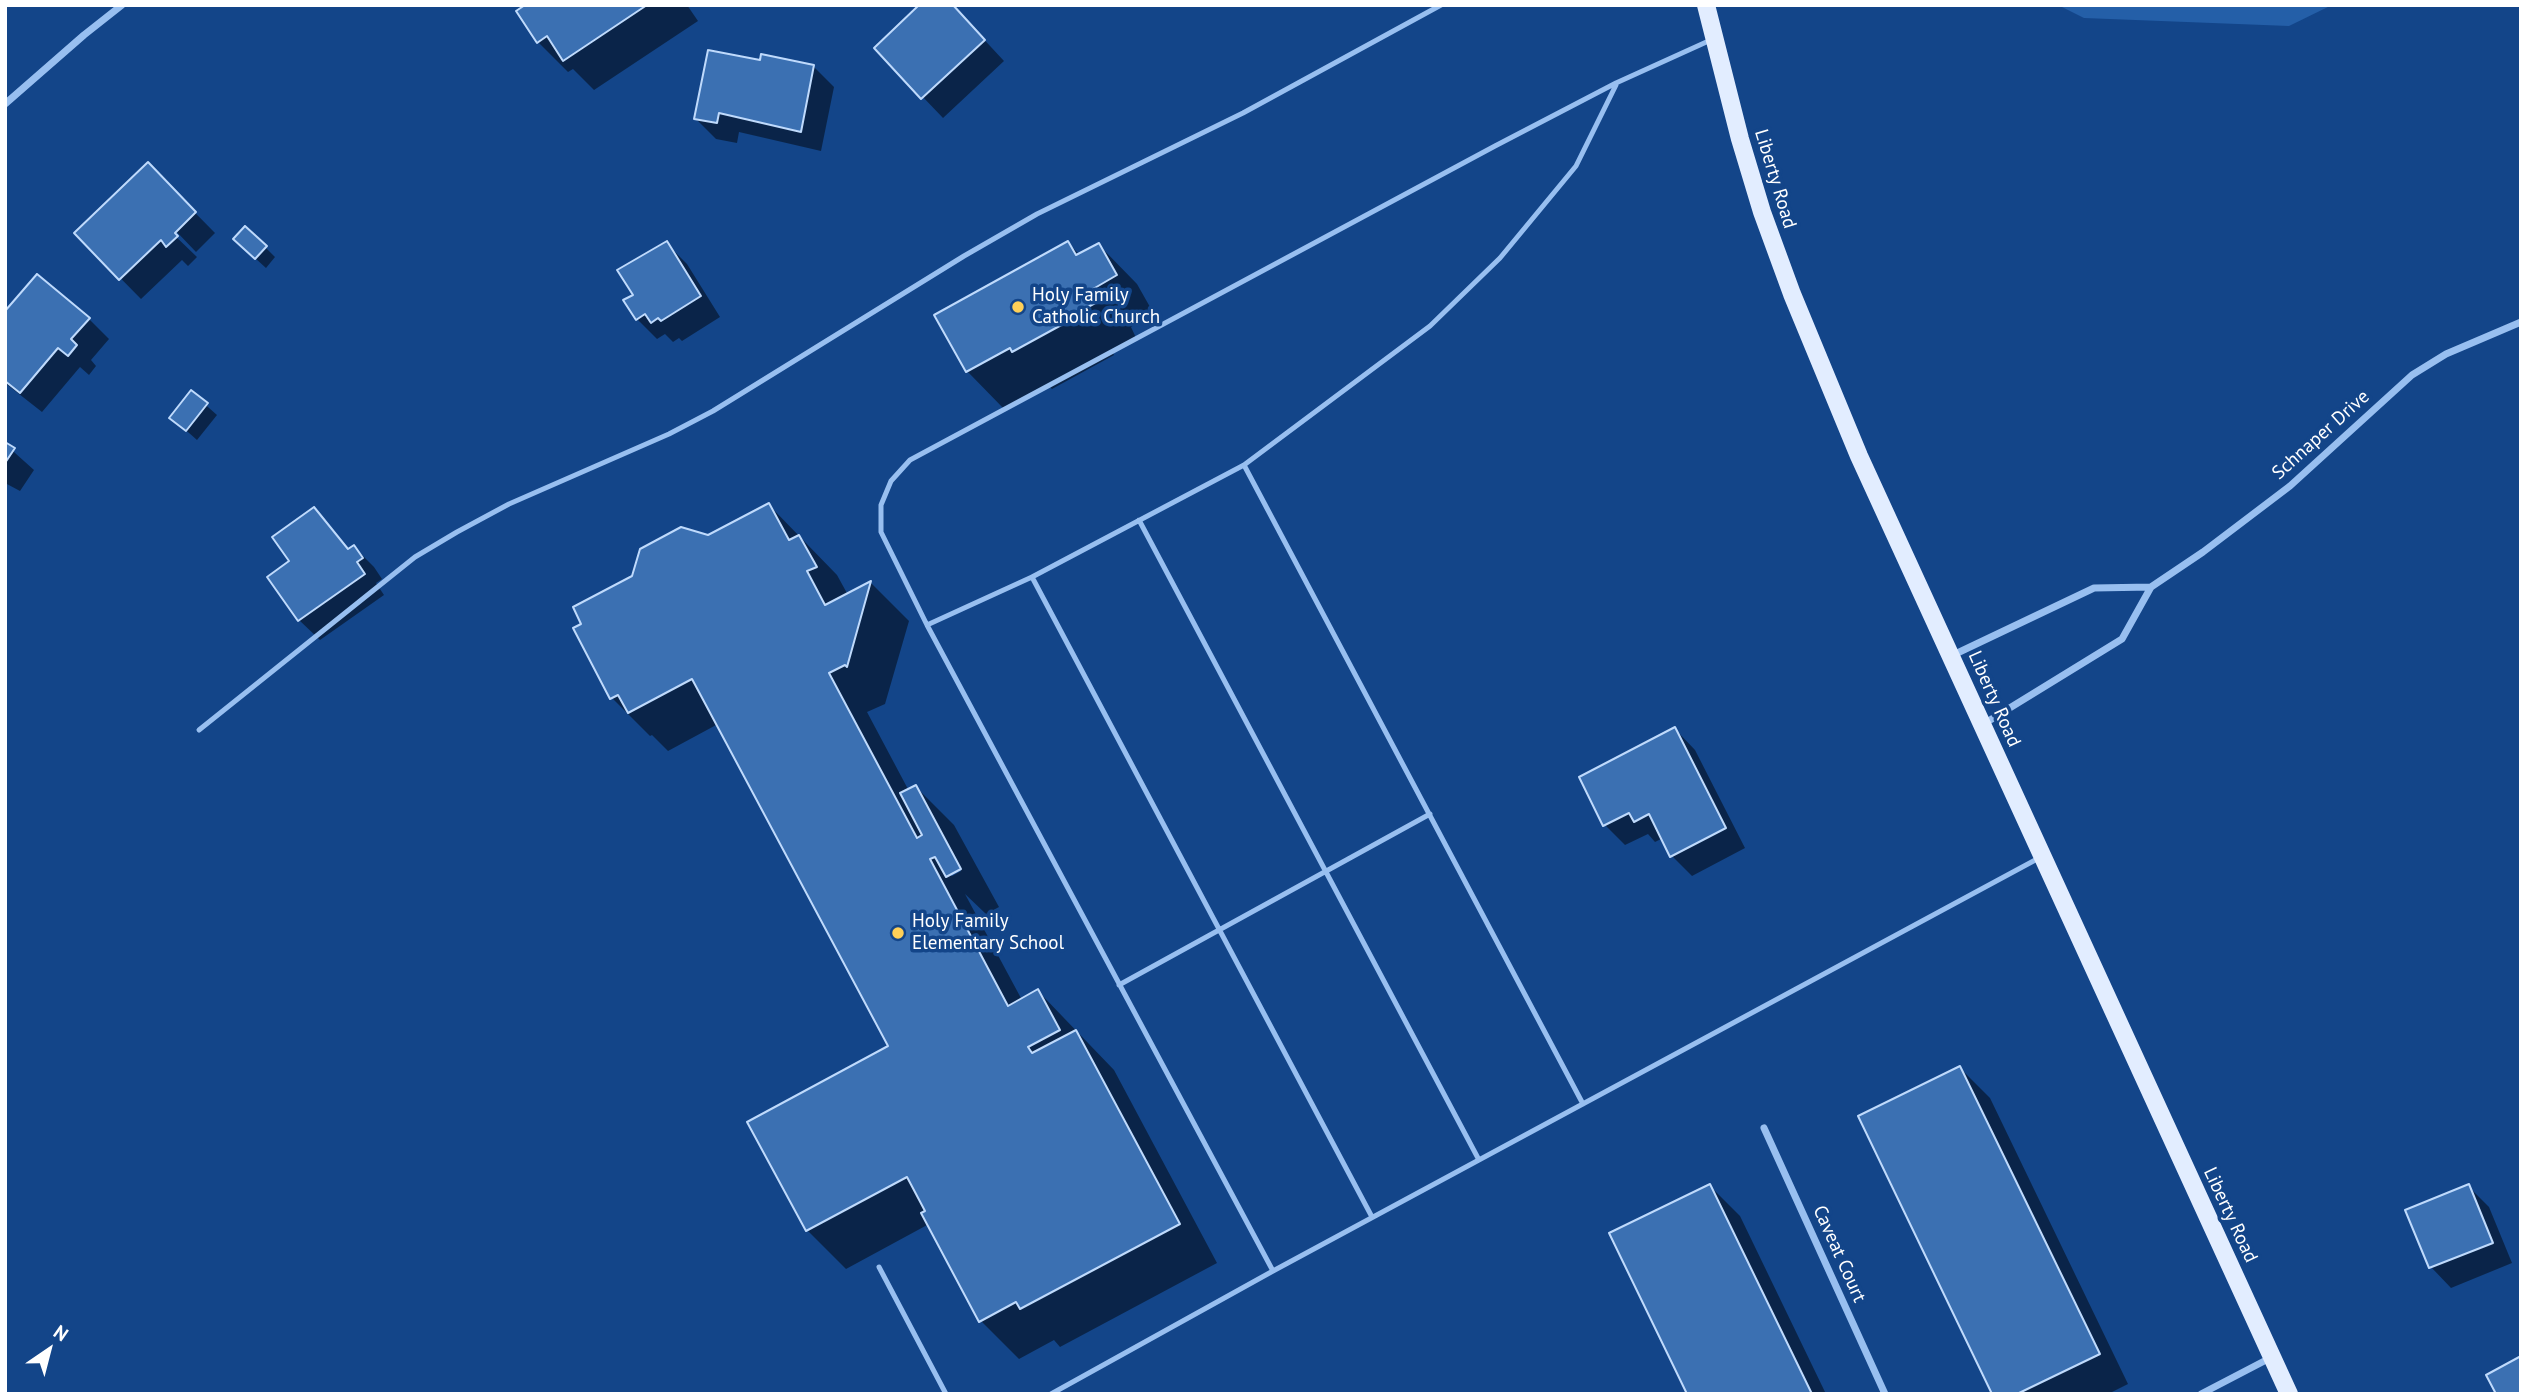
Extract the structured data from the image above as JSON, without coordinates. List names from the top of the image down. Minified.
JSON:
{"streets":{"main road":["Liberty Road"],"street":["Schnaper Drive","Caveat Court"]},"crossings":[["Liberty Road","Schnaper Drive"]],"places":["Holy Family Catholic Church","Holy Family Elementary School"],"north":"top right"}
